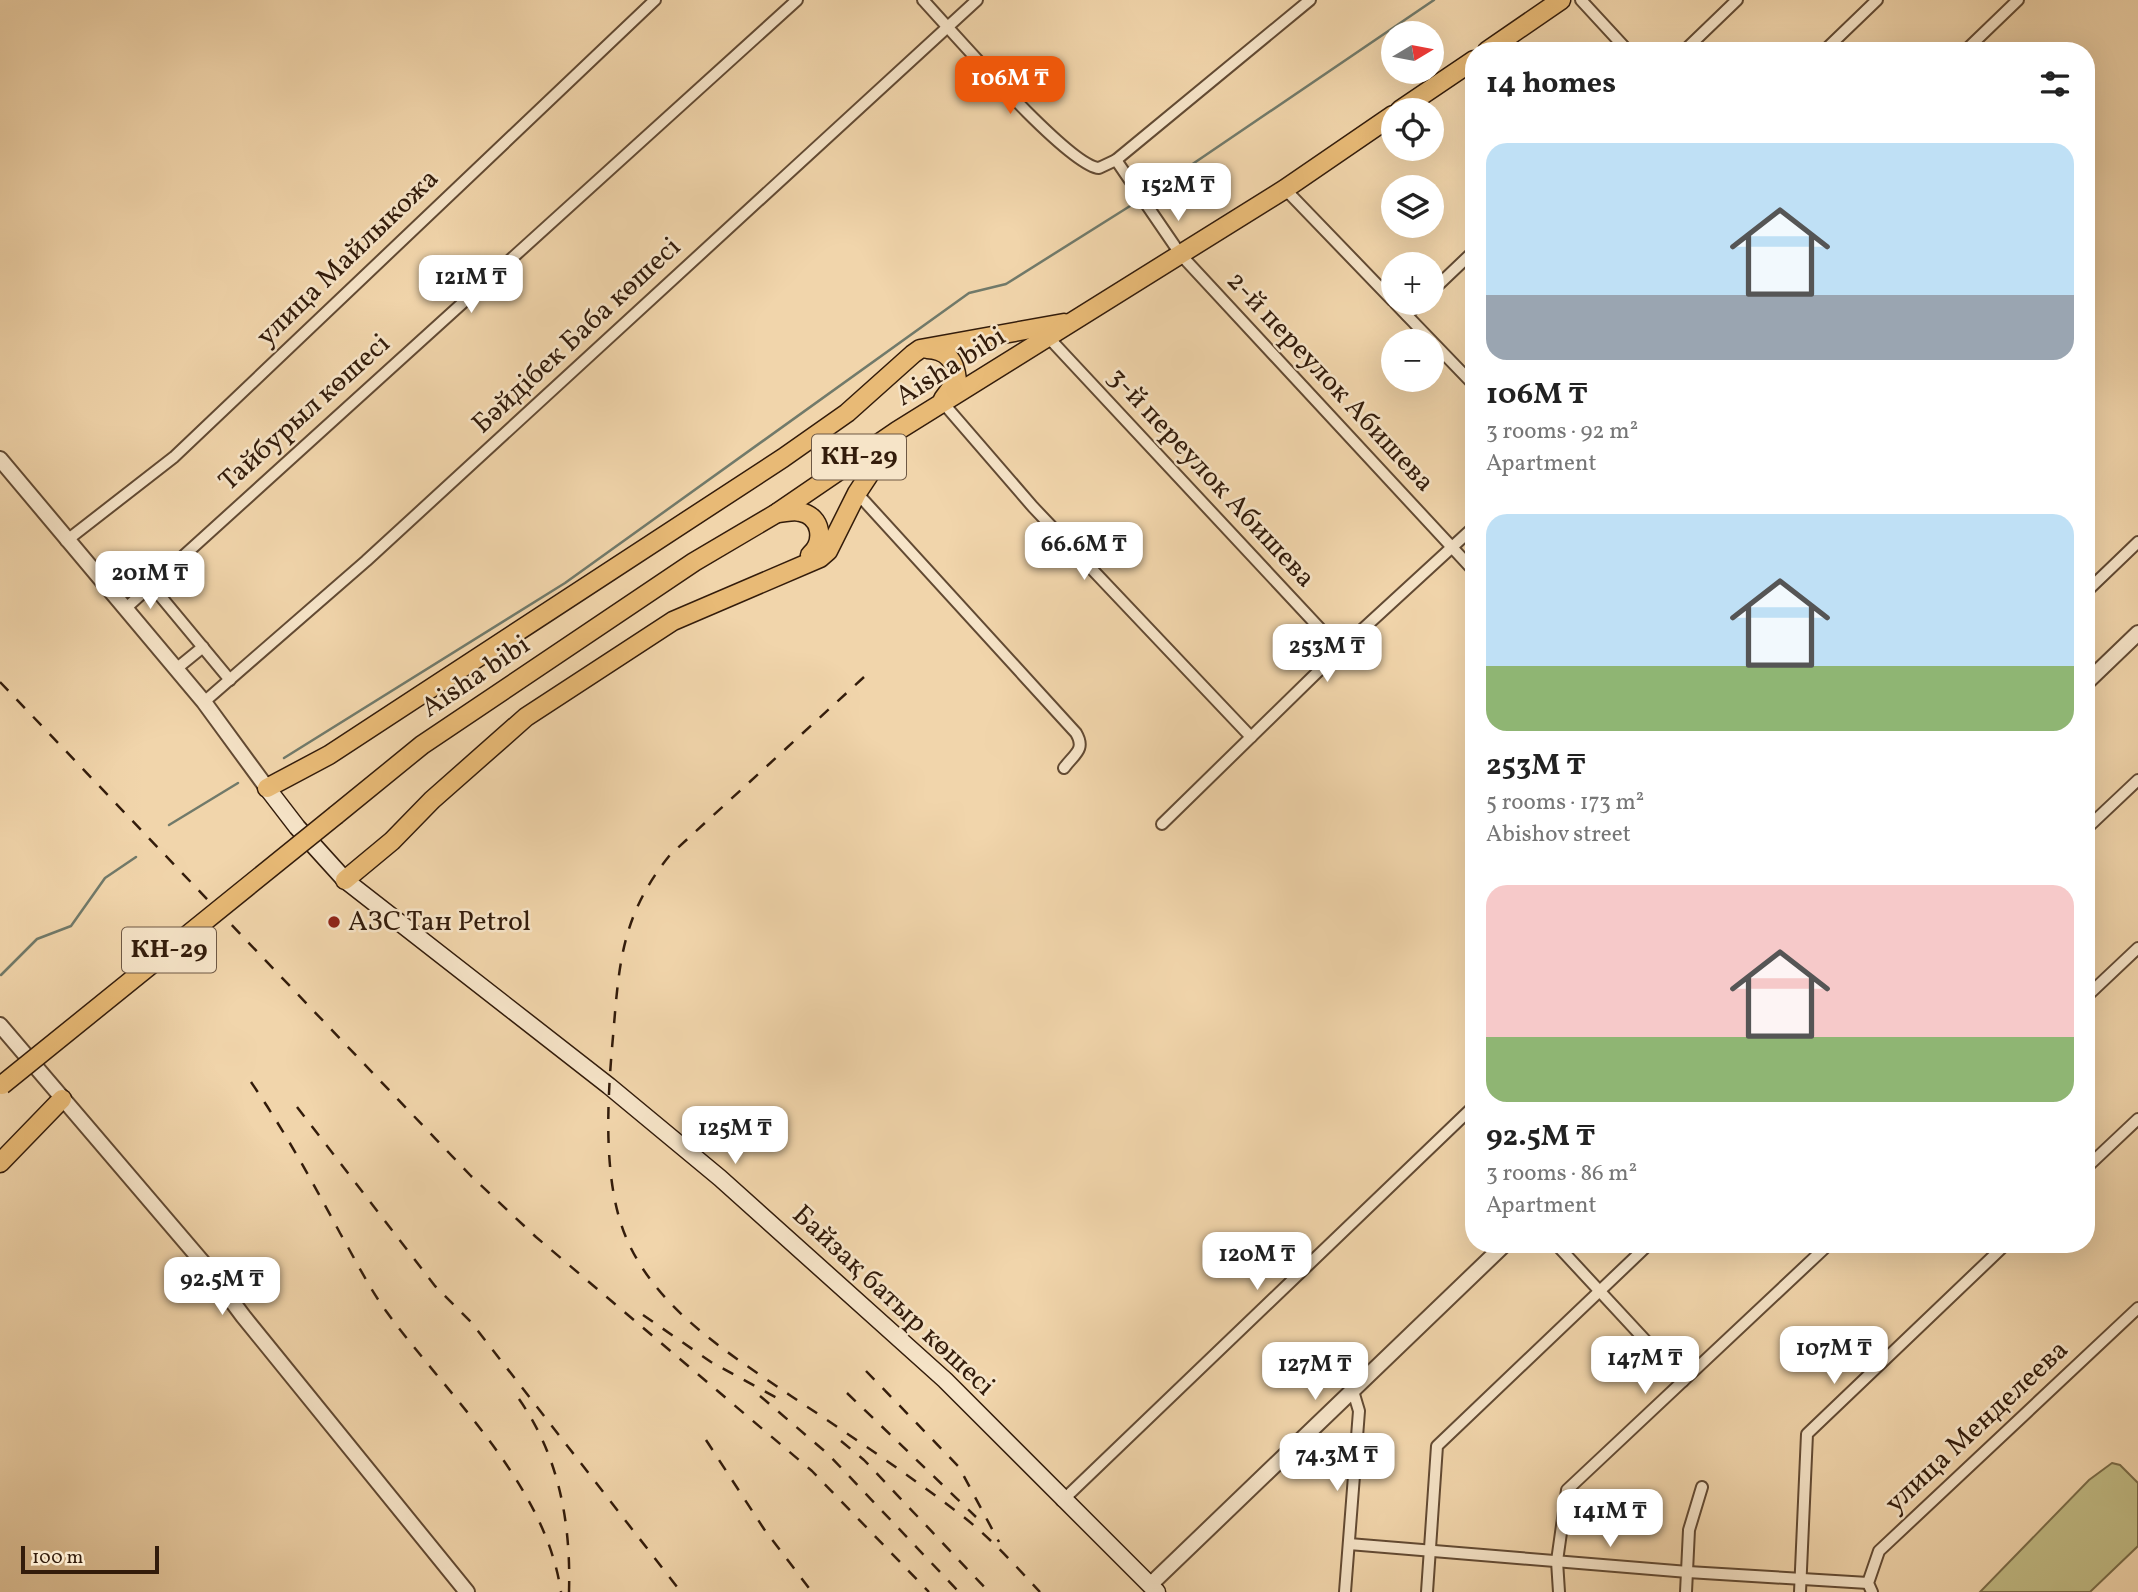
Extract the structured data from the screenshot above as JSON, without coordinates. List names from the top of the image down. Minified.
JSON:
{"streets":{"main road":["Aisha bibi","КН-29","Байзақ батыр көшесі"],"street":["улица Майлыкожа","Бәйдібек Баба көшесі","2-й переулок Абишева","Тайбурыл көшесі","3-й переулок Абишева","улица Менделеева"]},"crossings":[["Aisha bibi","2-й переулок Абишева"],["Aisha bibi","3-й переулок Абишева"]],"places":["АЗС Тан Petrol"],"scale_bar":"100 m","north":"right","page":{"map_buttons":["+","−"],"heading":"14 homes","price":["106M ₸","152M ₸","121M ₸","66.6M ₸","201M ₸","253M ₸","125M ₸","120M ₸","92.5M ₸","107M ₸","147M ₸","127M ₸","74.3M ₸","141M ₸"],"list":[{"name":"106M ₸","note":"3 rooms · 92 m² · Apartment"},{"name":"253M ₸","note":"5 rooms · 173 m² · Abishov street"},{"name":"92.5M ₸","note":"3 rooms · 86 m² · Apartment"}],"scale":"100 m"}}
